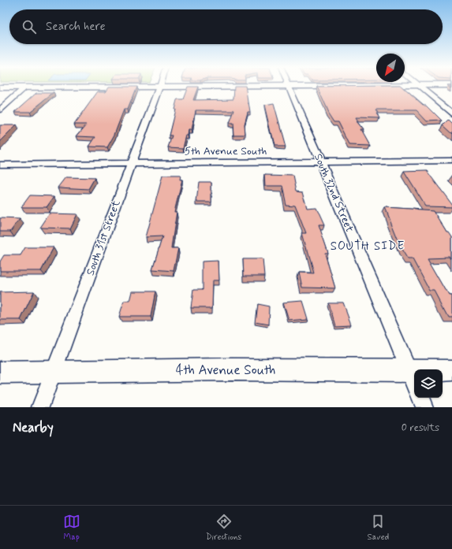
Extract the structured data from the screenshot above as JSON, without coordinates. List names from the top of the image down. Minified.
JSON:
{"streets":{"street":["5th Avenue South","South 32nd Street","South 31st Street","4th Avenue South"]},"crossings":[["5th Avenue South","South 32nd Street"],["5th Avenue South","South 31st Street"],["South 32nd Street","4th Avenue South"],["South 31st Street","4th Avenue South"]],"districts":["SOUTH SIDE"],"north":"bottom left","page":{"search":"Search here","heading":["Nearby","0 results"],"nav":["Map","Directions","Saved"]}}
